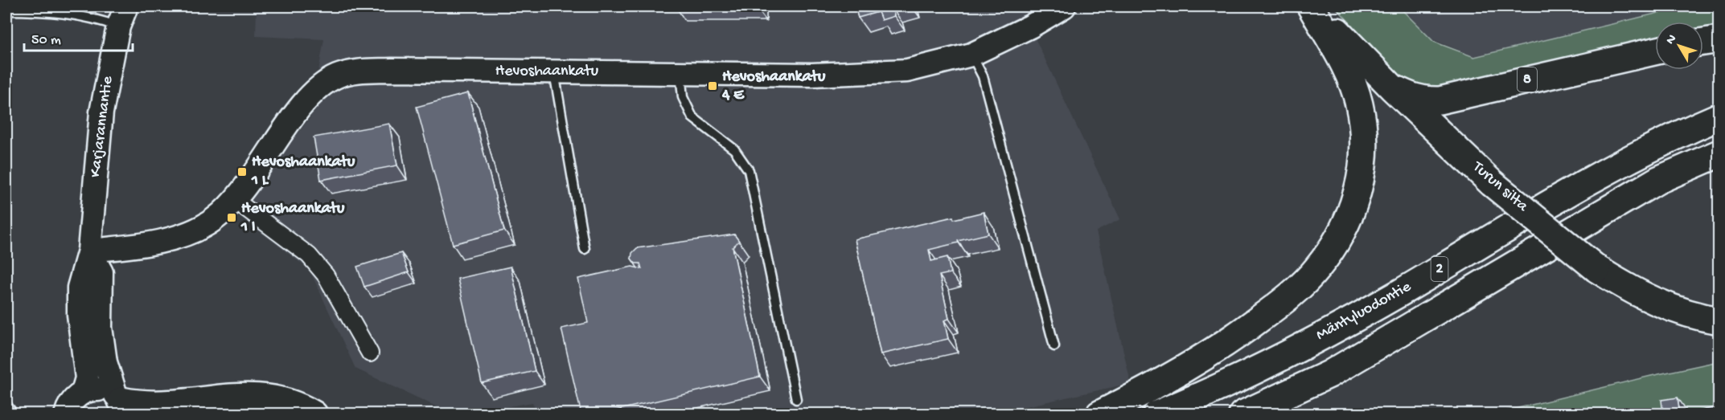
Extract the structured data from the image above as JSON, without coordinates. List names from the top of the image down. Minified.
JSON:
{"streets":{"highway":["8","Turun silta","2","Mäntyluodontie"],"street":["Hevoshaankatu","Karjarannantie"]},"crossings":[["Hevoshaankatu","Karjarannantie"],["8","Turun silta"]],"places":{"transit":["Hevoshaankatu 4 E","Hevoshaankatu 1 L","Hevoshaankatu 1 I"]},"scale_bar":"50 m","north":"top left"}
